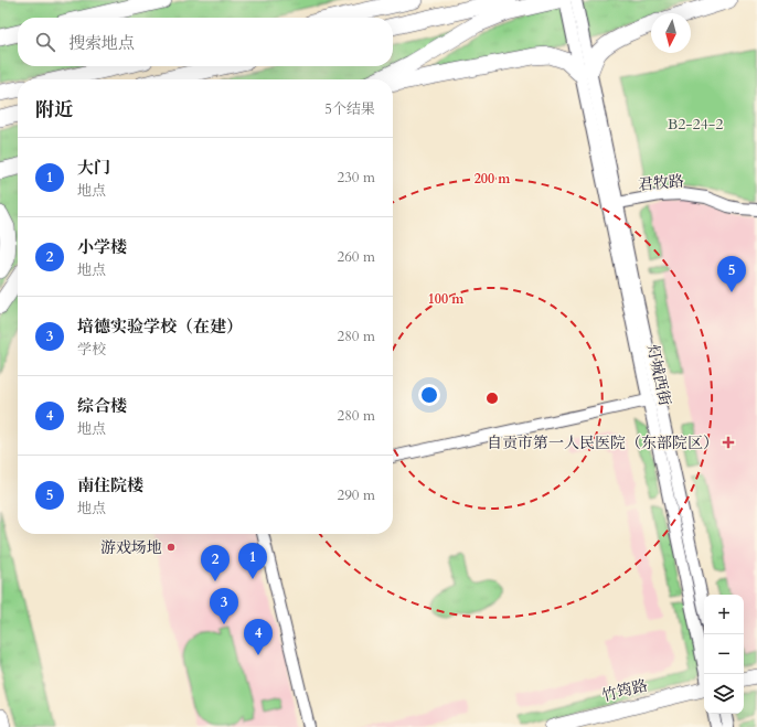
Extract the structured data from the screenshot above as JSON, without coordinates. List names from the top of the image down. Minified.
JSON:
{"streets":{"main road":["竹筠路"],"street":["君牧路","灯城西街"]},"crossings":[["君牧路","灯城西街"]],"parks":["B2-24-2"],"places":{"health":["自贡市第一人民医院（东部院区）"],"other":["游戏场地"]},"north":"bottom","page":{"search":"搜索地点","heading":["附近","5个结果"],"list":[{"mark":"1","name":"大门","note":"地点","value":"230 m"},{"mark":"2","name":"小学楼","note":"地点","value":"260 m"},{"mark":"3","name":"培德实验学校（在建）","note":"学校","value":"280 m"},{"mark":"4","name":"综合楼","note":"地点","value":"280 m"},{"mark":"5","name":"南住院楼","note":"地点","value":"290 m"}],"pins":["5","1","2","3","4"],"map_buttons":["+","−"]},"rings":["200 m","100 m"]}
